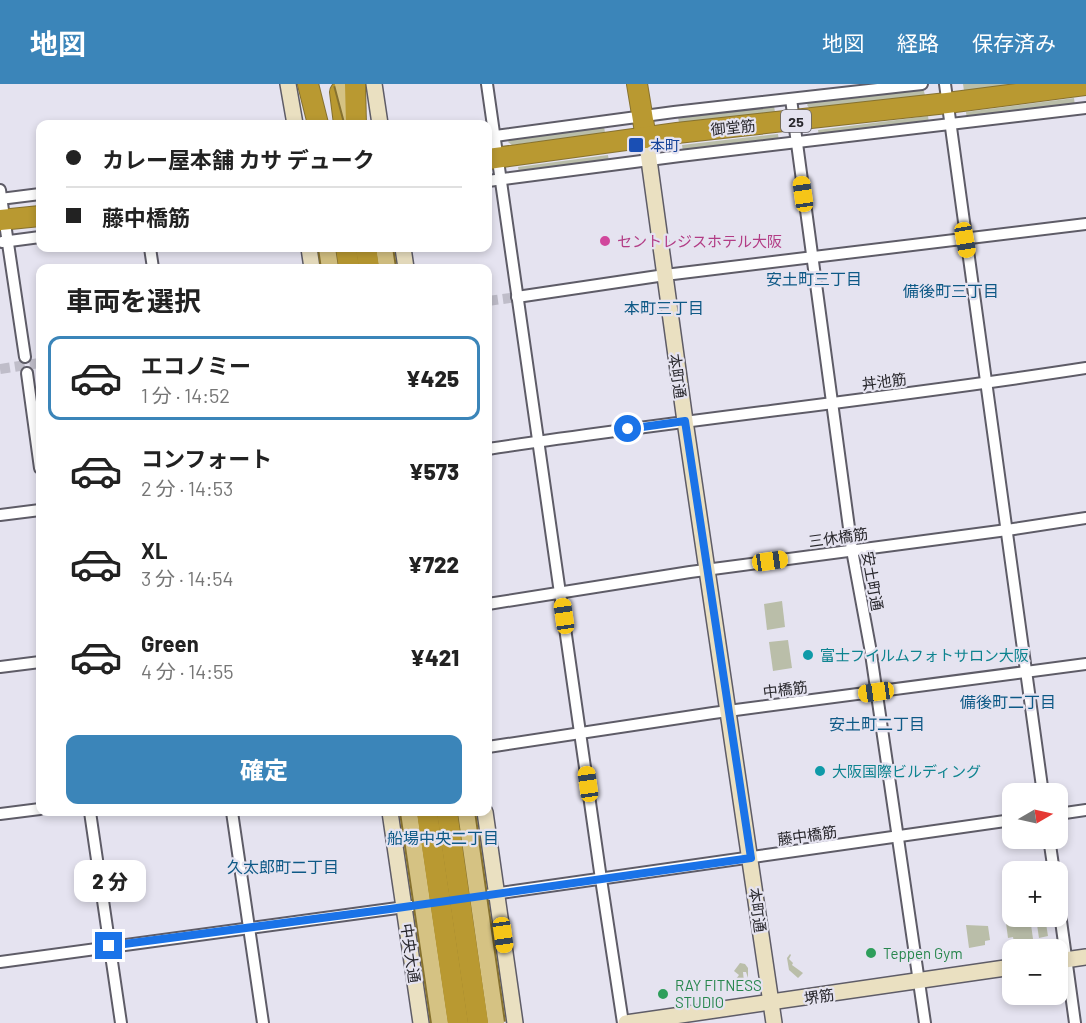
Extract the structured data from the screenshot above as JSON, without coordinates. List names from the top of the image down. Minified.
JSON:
{"streets":{"highway":["25","御堂筋","本町通"],"main road":["中央大通"],"street":["丼池筋","三休橋筋","安土町通","中橋筋","藤中橋筋","堺筋"]},"crossings":[["御堂筋","本町通"],["御堂筋","安土町通"],["本町通","丼池筋"],["本町通","三休橋筋"],["本町通","中橋筋"],["本町通","藤中橋筋"],["本町通","堺筋"],["丼池筋","安土町通"],["三休橋筋","安土町通"],["安土町通","中橋筋"],["安土町通","藤中橋筋"],["安土町通","堺筋"],["藤中橋筋","中央大通"]],"districts":["安土町三丁目","備後町三丁目","本町三丁目","備後町二丁目","安土町二丁目","船場中央二丁目","久太郎町二丁目"],"places":{"transit":["本町"],"other":["セントレジスホテル大阪","富士フイルムフォトサロン大阪","大阪国際ビルディング","Teppen Gym","RAY FITNESS STUDIO"]},"north":"right","page":{"header":"地図","nav":["地図","経路","保存済み"],"banner":["カレー屋本舗 カサ デューク","藤中橋筋"],"heading":"車両を選択","list":[{"name":"エコノミー","note":"1 分 · 14:52","value":"¥425"},{"name":"コンフォート","note":"2 分 · 14:53","value":"¥573"},{"name":"XL","note":"3 分 · 14:54","value":"¥722"},{"name":"Green","note":"4 分 · 14:55","value":"¥421"}],"buttons":"確定","map_buttons":["+","−"],"bubble":"2 分"}}
